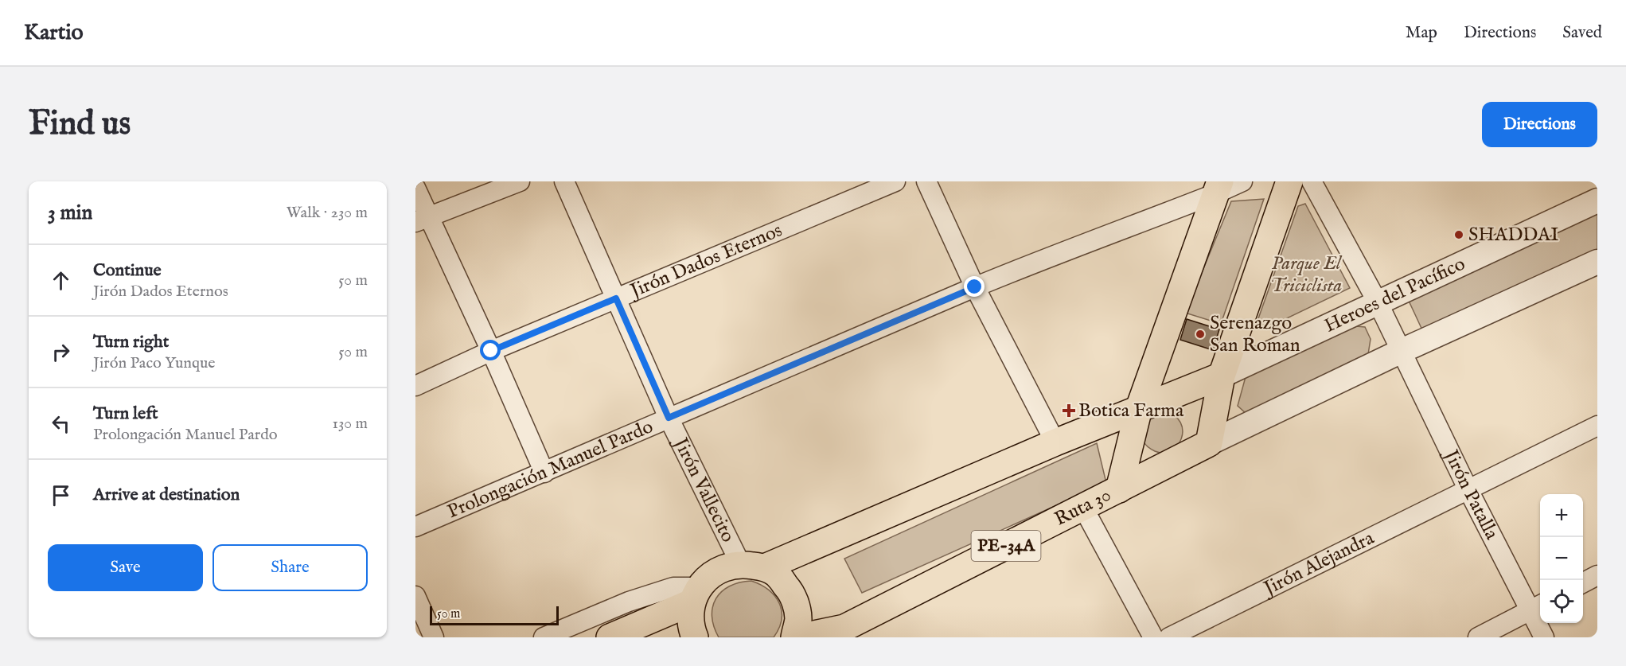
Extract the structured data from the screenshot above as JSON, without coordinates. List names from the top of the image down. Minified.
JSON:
{"streets":{"highway":["Heroes del Pacífico","Ruta 30","PE-34A"],"street":["Jirón Dados Eternos","Prolongación Manuel Pardo","Jirón Vallecito","Jirón Patalla","Jirón Alejandra"]},"crossings":[["Jirón Dados Eternos","Jirón Vallecito"],["Heroes del Pacífico","Jirón Patalla"],["Prolongación Manuel Pardo","Jirón Vallecito"],["Jirón Patalla","Jirón Alejandra"]],"parks":["Parque El Triciclista"],"places":{"other":["SHADDAI","Serenazgo San Roman"],"health":["Botica Farma"]},"scale_bar":"50 m","page":{"header":"Kartio","nav":["Map","Directions","Saved"],"buttons":["Directions",["Save","Share"]],"title":"Find us","heading":["3 min","Walk · 230 m"],"list":[["Continue","Jirón Dados Eternos","50 m"],["Turn right","Jirón Paco Yunque","50 m"],["Turn left","Prolongación Manuel Pardo","130 m"],"Arrive at destination"],"map_buttons":["+","−"],"scale":"50 m"}}
